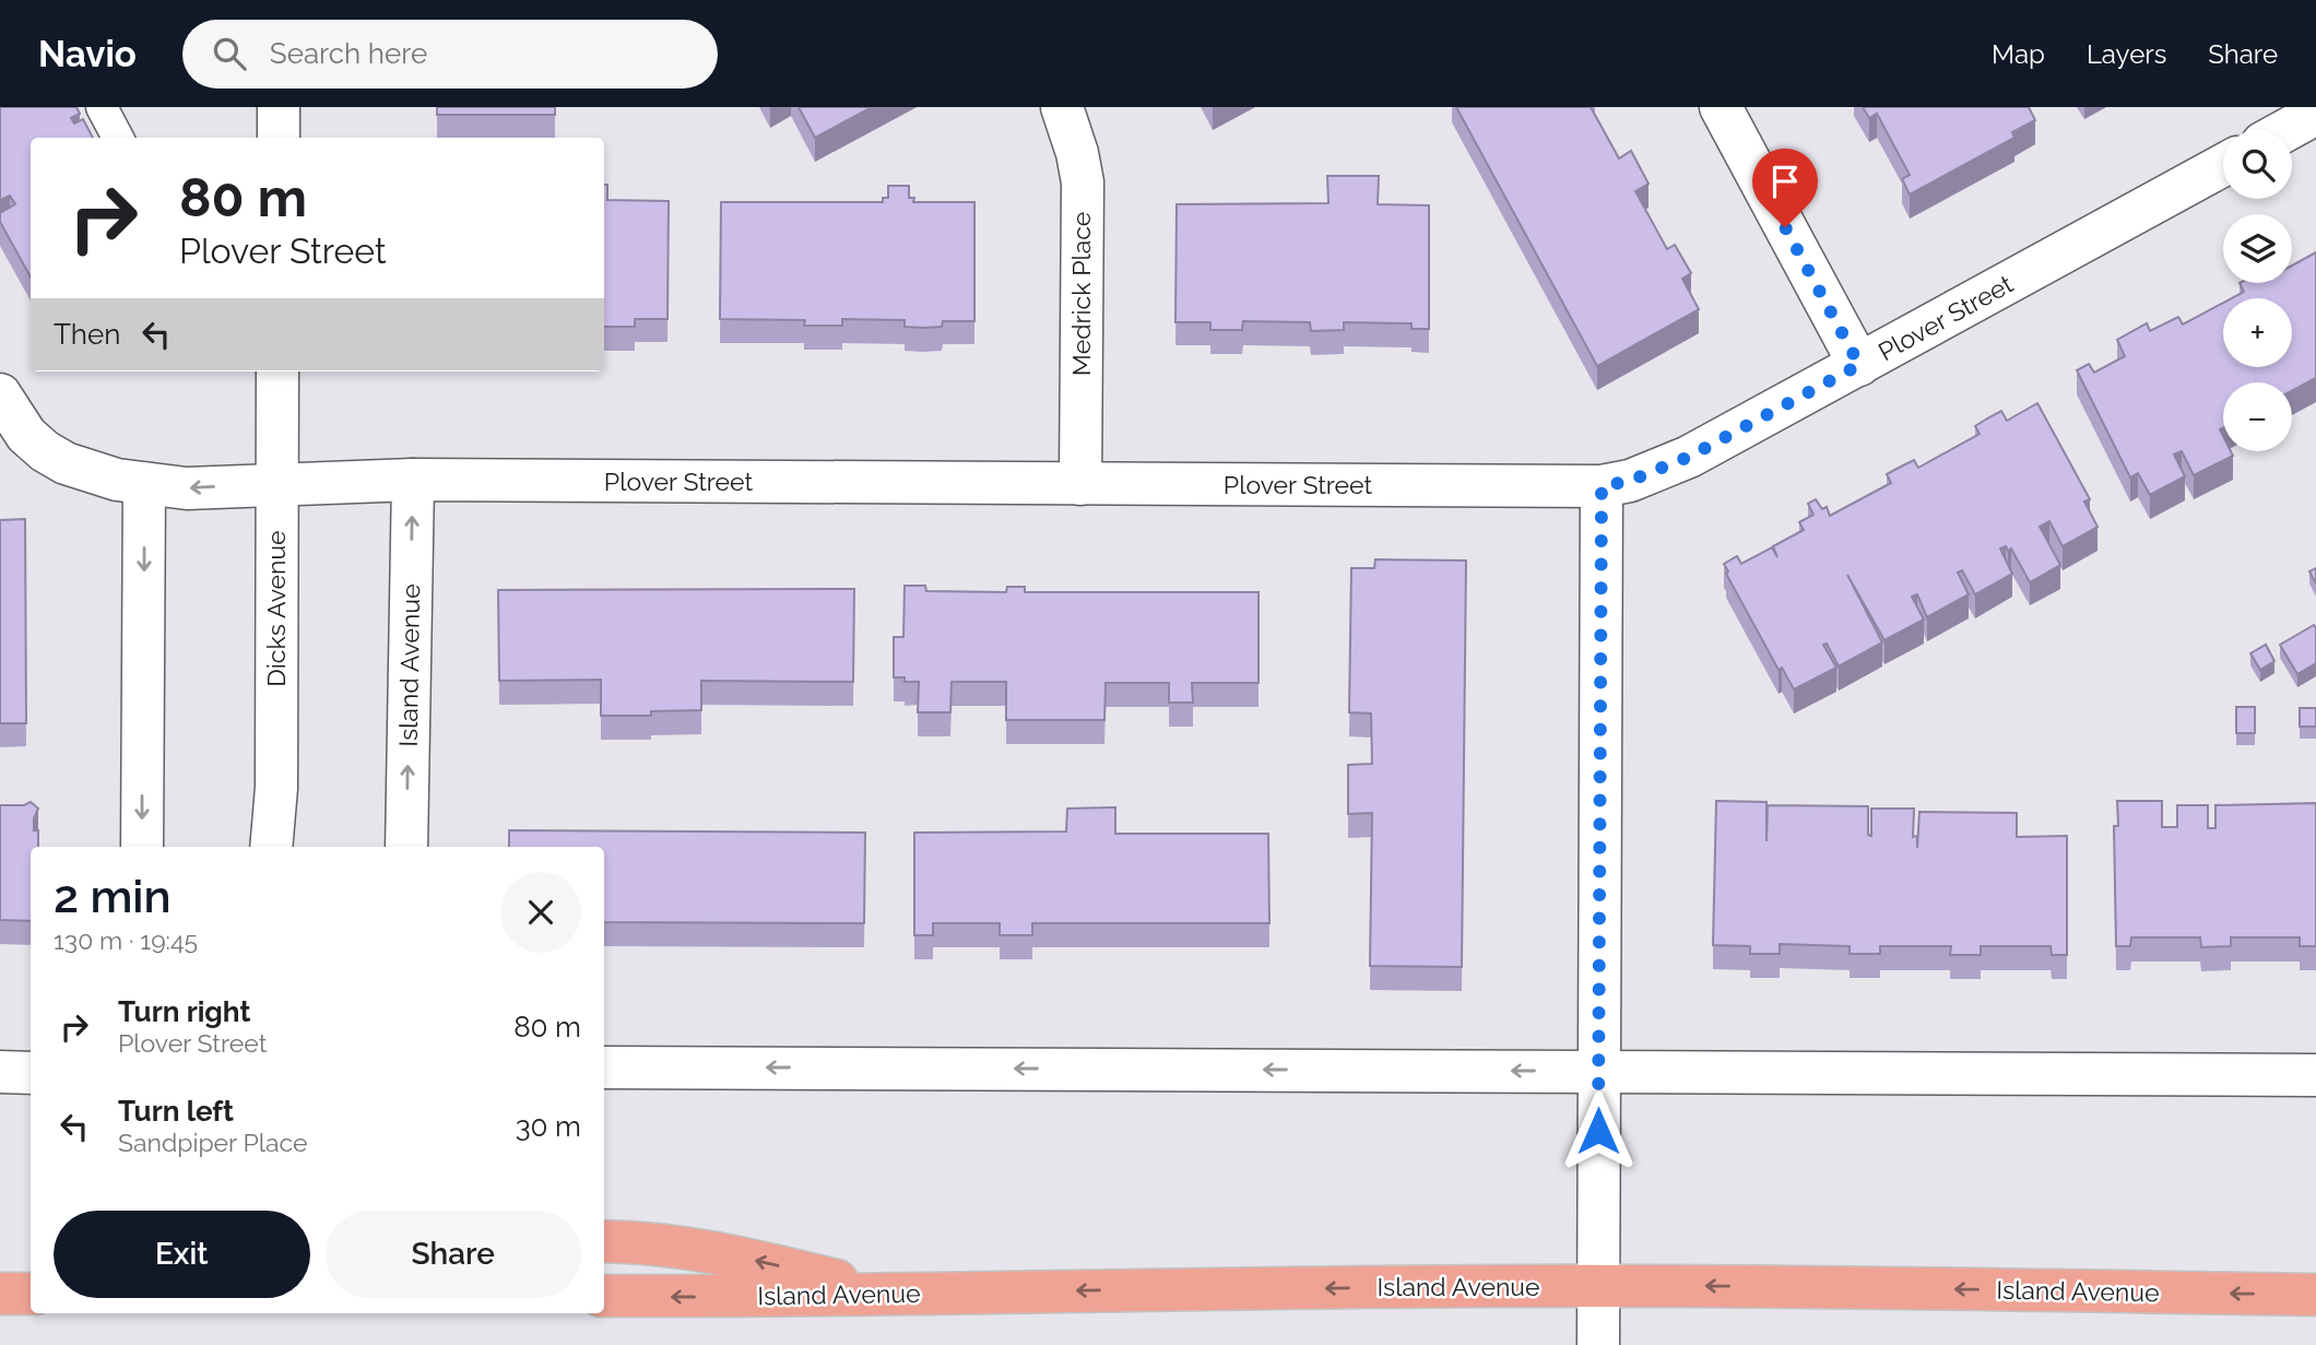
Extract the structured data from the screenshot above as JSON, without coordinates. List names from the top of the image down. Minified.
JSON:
{"streets":{"main road":["Island Avenue"],"street":["Medrick Place","Plover Street","Dicks Avenue"]},"crossings":[["Medrick Place","Plover Street"],["Plover Street","Dicks Avenue"],["Plover Street","Island Avenue"]],"page":{"header":"Navio","search":"Search here","nav":["Map","Layers","Share"],"map_buttons":["+","−"],"turn":["80 m","Plover Street"],"then":"Then","heading":["2 min","130 m · 19:45"],"list":[{"name":"Turn right","note":"Plover Street","value":"80 m"},{"name":"Turn left","note":"Sandpiper Place","value":"30 m"}],"buttons":["Exit","Share"]}}
